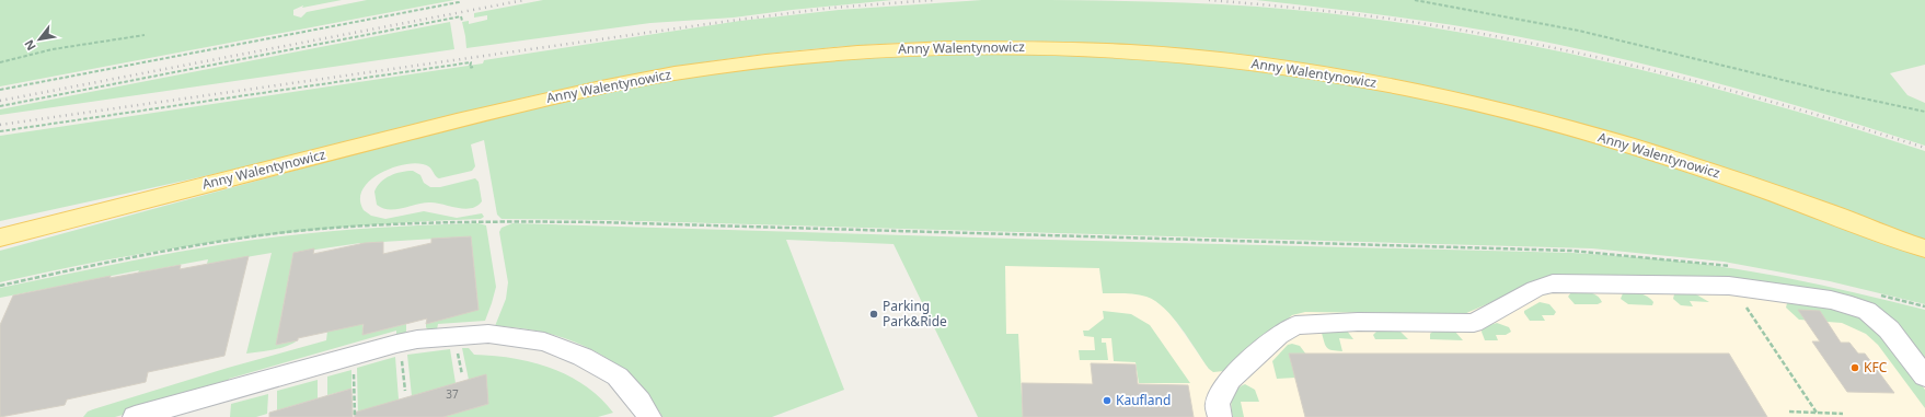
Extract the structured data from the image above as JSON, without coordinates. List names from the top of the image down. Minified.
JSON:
{"streets":{"main road":["Anny Walentynowicz"]},"places":["Parking Park&Ride","KFC","Kaufland"],"house_numbers":["37"],"north":"bottom left"}
